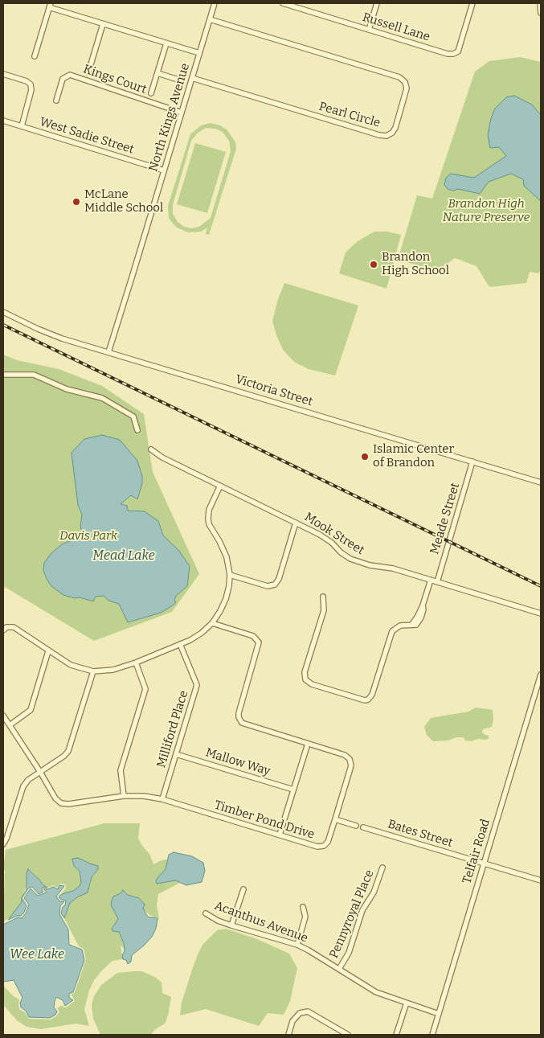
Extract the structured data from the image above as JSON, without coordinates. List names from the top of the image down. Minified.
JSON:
{"streets":{"street":["Russell Lane","Kings Court","Pearl Circle","North Kings Avenue","West Sadie Street","Victoria Street","Meade Street","Mook Street","Milliford Place","Mallow Way","Timber Pond Drive","Bates Street","Telfair Road","Pennyroyal Place","Acanthus Avenue"]},"crossings":[["Kings Court","North Kings Avenue"],["Pearl Circle","North Kings Avenue"],["North Kings Avenue","West Sadie Street"],["North Kings Avenue","Victoria Street"],["Victoria Street","Meade Street"],["Meade Street","Mook Street"],["Milliford Place","Mallow Way"],["Milliford Place","Timber Pond Drive"],["Bates Street","Telfair Road"],["Telfair Road","Acanthus Avenue"],["Pennyroyal Place","Acanthus Avenue"]],"water":["Mead Lake","Wee Lake"],"parks":["Brandon High Nature Preserve","Davis Park"],"places":["McLane Middle School","Brandon High School","Islamic Center of Brandon"]}
